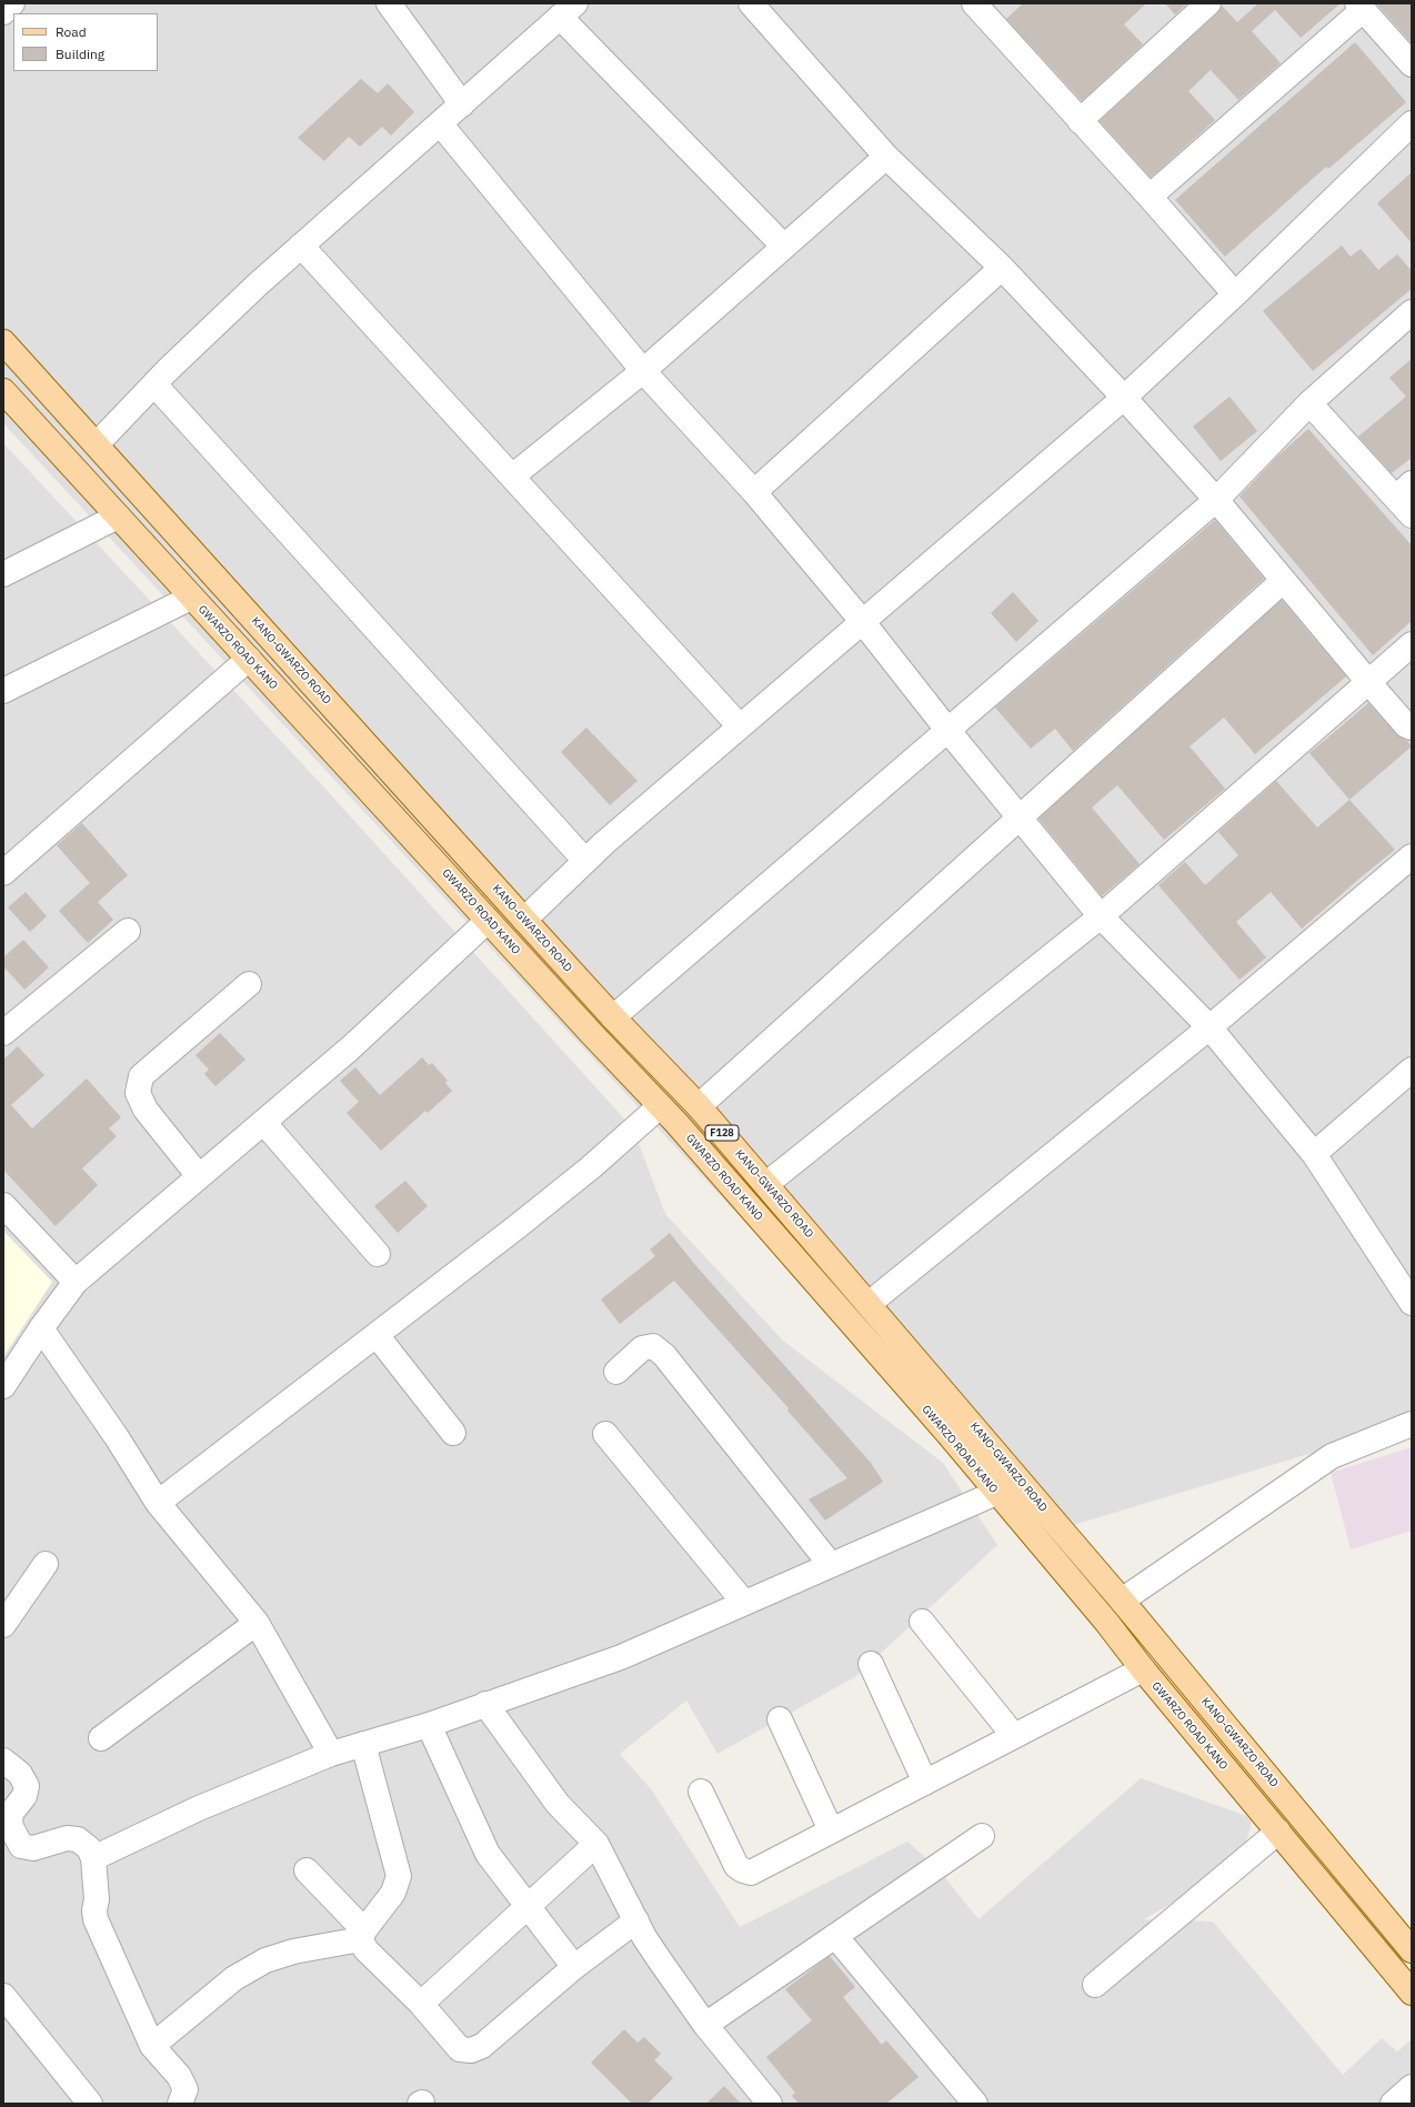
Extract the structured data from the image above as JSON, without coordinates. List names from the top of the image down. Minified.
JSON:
{"streets":{"main road":["GWARZO ROAD KANO","KANO-GWARZO ROAD","F128"]},"legend":["Road","Building"]}
